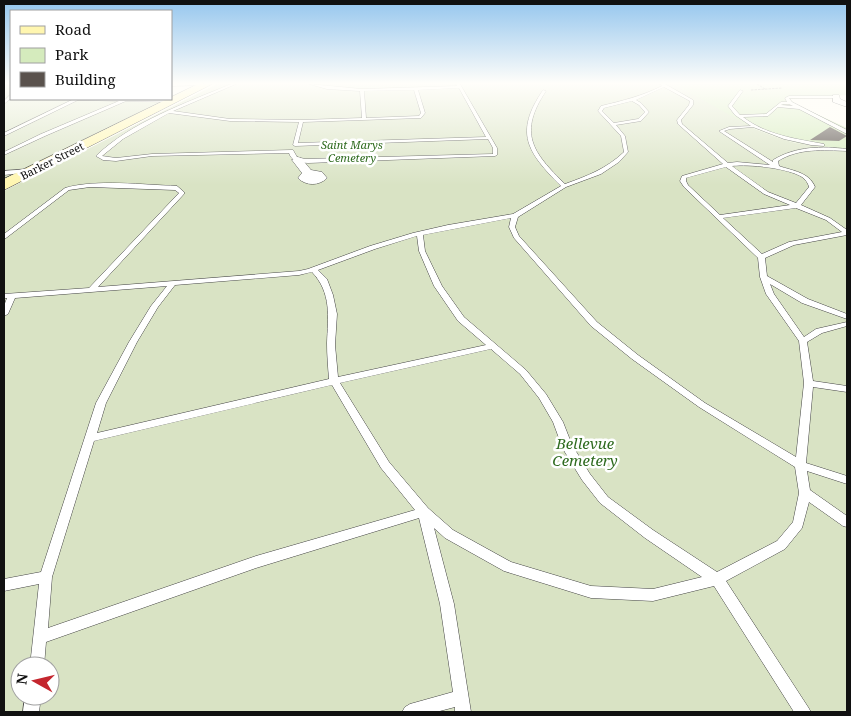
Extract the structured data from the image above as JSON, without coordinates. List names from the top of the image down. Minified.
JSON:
{"streets":{"main road":["Barker Street"]},"parks":["Saint Marys Cemetery","Bellevue Cemetery"],"legend":["Road","Park","Building"],"north":"left"}
